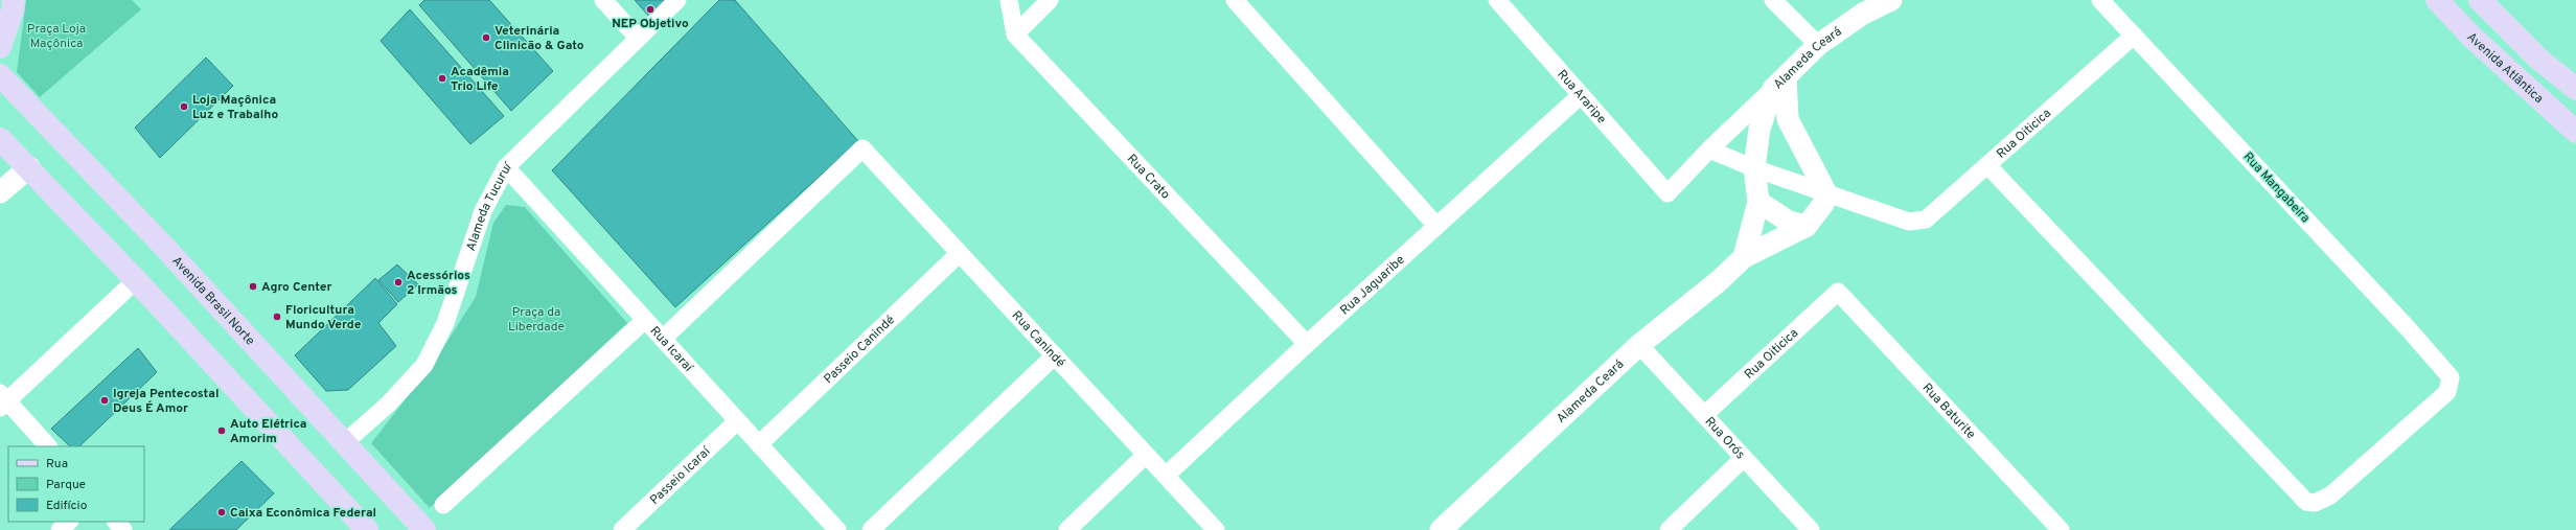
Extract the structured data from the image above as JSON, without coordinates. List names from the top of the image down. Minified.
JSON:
{"streets":{"main road":["Avenida Atlântica","Avenida Brasil Norte"],"street":["Alameda Ceará","Rua Araripe","Rua Oiticica","Rua Crato","Rua Mangabeira","Alameda Tucuruí","Rua Jaguaribe","Rua Canindé","Rua Icaraí","Passeio Canindé","Rua Baturite","Rua Orós","Passeio Icaraí"]},"crossings":[["Alameda Ceará","Rua Orós"],["Rua Araripe","Rua Jaguaribe"],["Rua Oiticica","Rua Mangabeira"],["Rua Oiticica","Rua Baturite"],["Rua Oiticica","Rua Orós"],["Rua Crato","Rua Jaguaribe"],["Alameda Tucuruí","Avenida Brasil Norte"],["Alameda Tucuruí","Rua Icaraí"],["Rua Jaguaribe","Rua Canindé"],["Rua Canindé","Rua Icaraí"],["Rua Canindé","Passeio Canindé"],["Rua Icaraí","Passeio Canindé"],["Rua Icaraí","Passeio Icaraí"]],"parks":["Praça Loja Maçônica","Praça da Liberdade"],"places":["NEP Objetivo","Veterinária Clinicão & Gato","Acadêmia Trio Life","Loja Maçônica Luz e Trabalho","Acessórios 2 Irmãos","Agro Center","Floricultura Mundo Verde","Igreja Pentecostal Deus É Amor","Auto Elétrica Amorim","Caixa Econômica Federal"],"legend":["Rua","Parque","Edifício"]}
